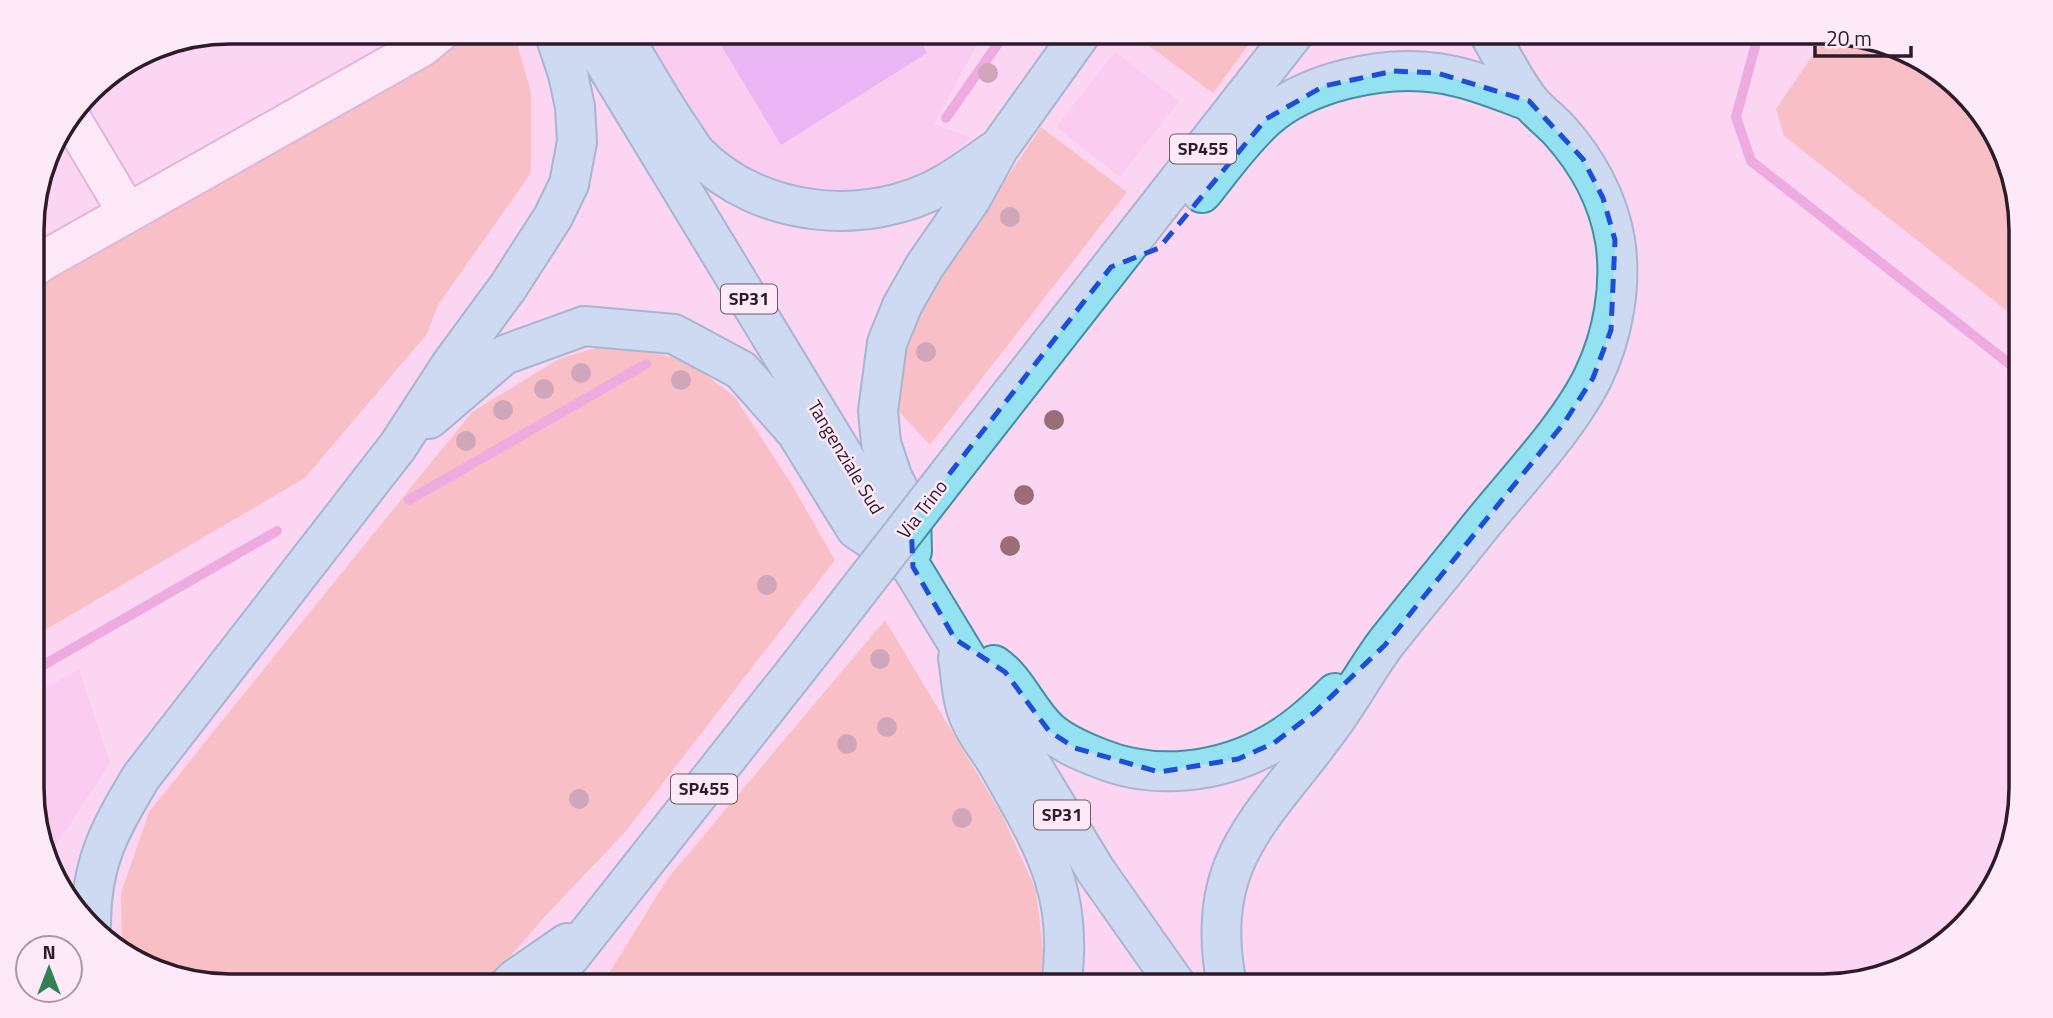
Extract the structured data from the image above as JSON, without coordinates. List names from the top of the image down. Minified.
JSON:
{"streets":{"main road":["SP455","SP31","Tangenziale Sud","Via Trino"]},"scale_bar":"20 m","north":"top"}
